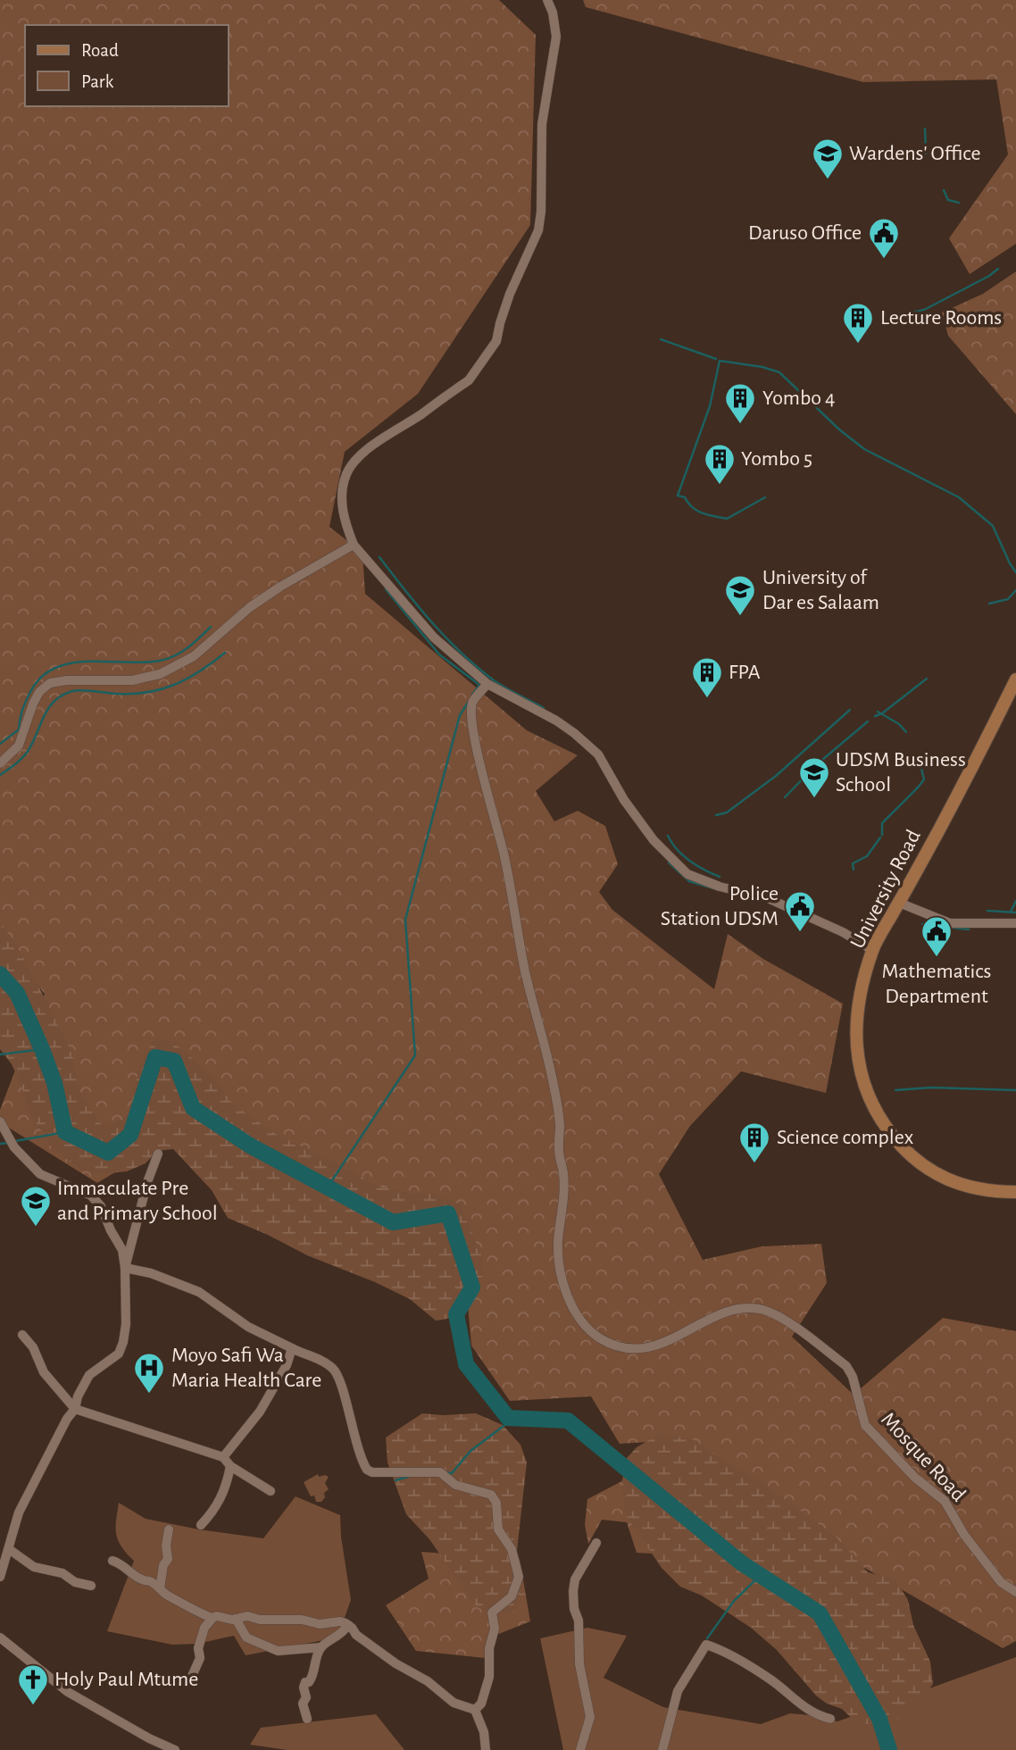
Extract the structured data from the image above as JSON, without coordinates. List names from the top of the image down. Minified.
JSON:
{"streets":{"street":["University Road","Mosque Road"]},"places":{"school or university":["Wardens' Office","University of Dar es Salaam","UDSM Business School","Immaculate Pre and Primary School"],"public building":["Daruso Office","Police Station UDSM","Mathematics Department"],"building":["Lecture Rooms","Yombo 4","Yombo 5","FPA","Science complex"],"hospital":["Moyo Safi Wa Maria Health Care"],"church":["Holy Paul Mtume"]},"legend":["Road","Park"]}
